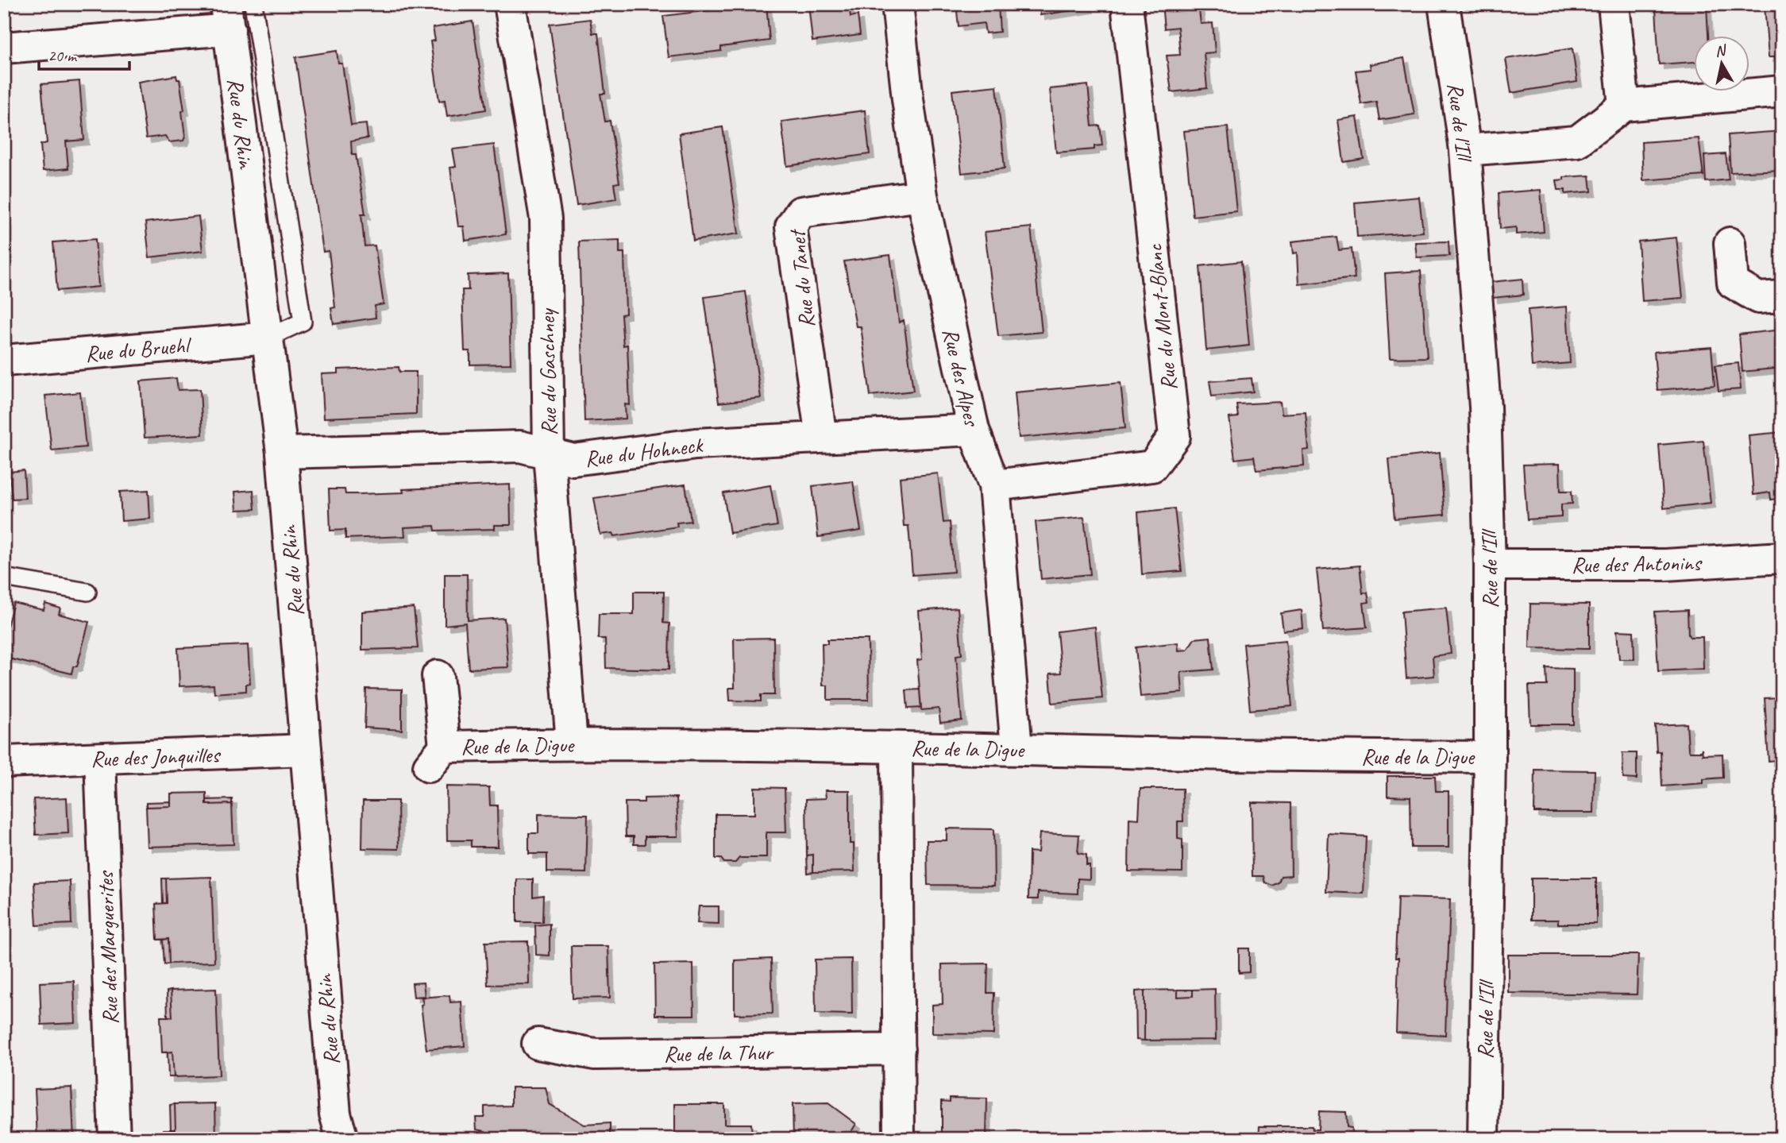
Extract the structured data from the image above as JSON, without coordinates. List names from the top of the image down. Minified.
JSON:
{"streets":{"street":["Rue de l'Ill","Rue du Rhin","Rue du Tanet","Rue du Mont-Blanc","Rue du Bruehl","Rue du Gaschney","Rue des Alpes","Rue du Hohneck","Rue des Antonins","Rue de la Digue","Rue des Jonquilles","Rue des Marguerites","Rue de la Thur"]},"crossings":[["Rue de l'Ill","Rue des Antonins"],["Rue de l'Ill","Rue de la Digue"],["Rue du Rhin","Rue du Bruehl"],["Rue du Rhin","Rue du Hohneck"],["Rue du Rhin","Rue des Jonquilles"],["Rue du Tanet","Rue des Alpes"],["Rue du Tanet","Rue du Hohneck"],["Rue du Mont-Blanc","Rue des Alpes"],["Rue du Gaschney","Rue du Hohneck"],["Rue du Gaschney","Rue de la Digue"],["Rue des Alpes","Rue du Hohneck"],["Rue des Alpes","Rue de la Digue"],["Rue des Jonquilles","Rue des Marguerites"]],"scale_bar":"20 m","north":"top"}
